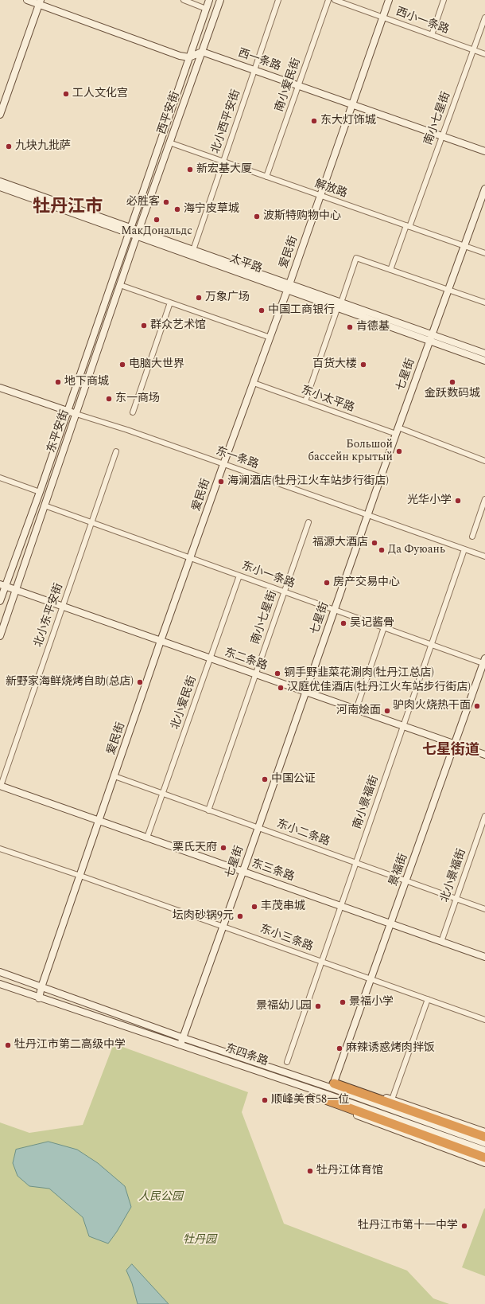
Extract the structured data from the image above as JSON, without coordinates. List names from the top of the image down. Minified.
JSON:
{"streets":{"street":["西小一条路","西一条路","南小爱民街","西平安街","南小七星街","北小西平安街","解放路","爱民街","太平路","七星街","东小太平路","东平安街","东一条路","东小一条路","北小东平安街","东二条路","北小爱民街","南小景福街","东小二条路","景福街","东三条路","北小景福街","东小三条路","东四条路"]},"crossings":[["西小一条路","南小七星街"],["西小一条路","爱民街"],["西一条路","南小爱民街"],["西一条路","西平安街"],["西一条路","南小七星街"],["西一条路","北小西平安街"],["西一条路","爱民街"],["南小爱民街","解放路"],["西平安街","解放路"],["西平安街","太平路"],["西平安街","东平安街"],["南小七星街","解放路"],["南小七星街","东小一条路"],["南小七星街","东二条路"],["南小七星街","东小二条路"],["北小西平安街","解放路"],["北小西平安街","太平路"],["解放路","爱民街"],["解放路","七星街"],["爱民街","太平路"],["爱民街","东小太平路"],["爱民街","东一条路"],["爱民街","东小一条路"],["爱民街","东二条路"],["爱民街","东小二条路"],["爱民街","东三条路"],["爱民街","东小三条路"],["爱民街","东四条路"],["太平路","七星街"],["太平路","东平安街"],["七星街","东小太平路"],["七星街","东一条路"],["七星街","东小一条路"],["七星街","东二条路"],["七星街","东小二条路"],["七星街","东三条路"],["七星街","东小三条路"],["七星街","东四条路"],["东平安街","东一条路"],["东平安街","东小一条路"],["东平安街","东二条路"],["东一条路","南小景福街"],["东小一条路","北小东平安街"],["东小一条路","北小爱民街"],["东小一条路","南小景福街"],["东小一条路","景福街"],["北小东平安街","东二条路"],["北小东平安街","东三条路"],["东二条路","北小爱民街"],["东二条路","南小景福街"],["东二条路","景福街"],["北小爱民街","东小二条路"],["北小爱民街","东三条路"],["南小景福街","东小二条路"],["南小景福街","东三条路"],["南小景福街","东小三条路"],["东小二条路","景福街"],["东小二条路","北小景福街"],["景福街","东三条路"],["景福街","东小三条路"],["景福街","东四条路"],["东三条路","北小景福街"]],"districts":["牡丹江市","七星街道"],"parks":["人民公园","牡丹园"],"places":["工人文化宫","东大灯饰城","九块九批萨","新宏基大厦","必胜客","海宁皮草城","波斯特购物中心","МакДональдс","万象广场","中国工商银行","群众艺术馆","肯德基","电脑大世界","百货大楼","地下商城","金跃数码城","东一商场","Большой бассейн крытый","海澜酒店(牡丹江火车站步行街店)","光华小学","福源大酒店","Да Фуюань","房产交易中心","吴记酱骨","铜手野韭菜花涮肉(牡丹江总店)","新野家海鲜烧烤自助(总店)","汉庭优佳酒店(牡丹江火车站步行街店)","驴肉火烧热干面","河南烩面","中国公证","栗氏天府","丰茂串城","坛肉砂锅9元","景福小学","景福幼儿园","牡丹江市第二高级中学","麻辣诱惑烤肉拌饭","顺峰美食58一位","牡丹江体育馆","牡丹江市第十一中学"]}
